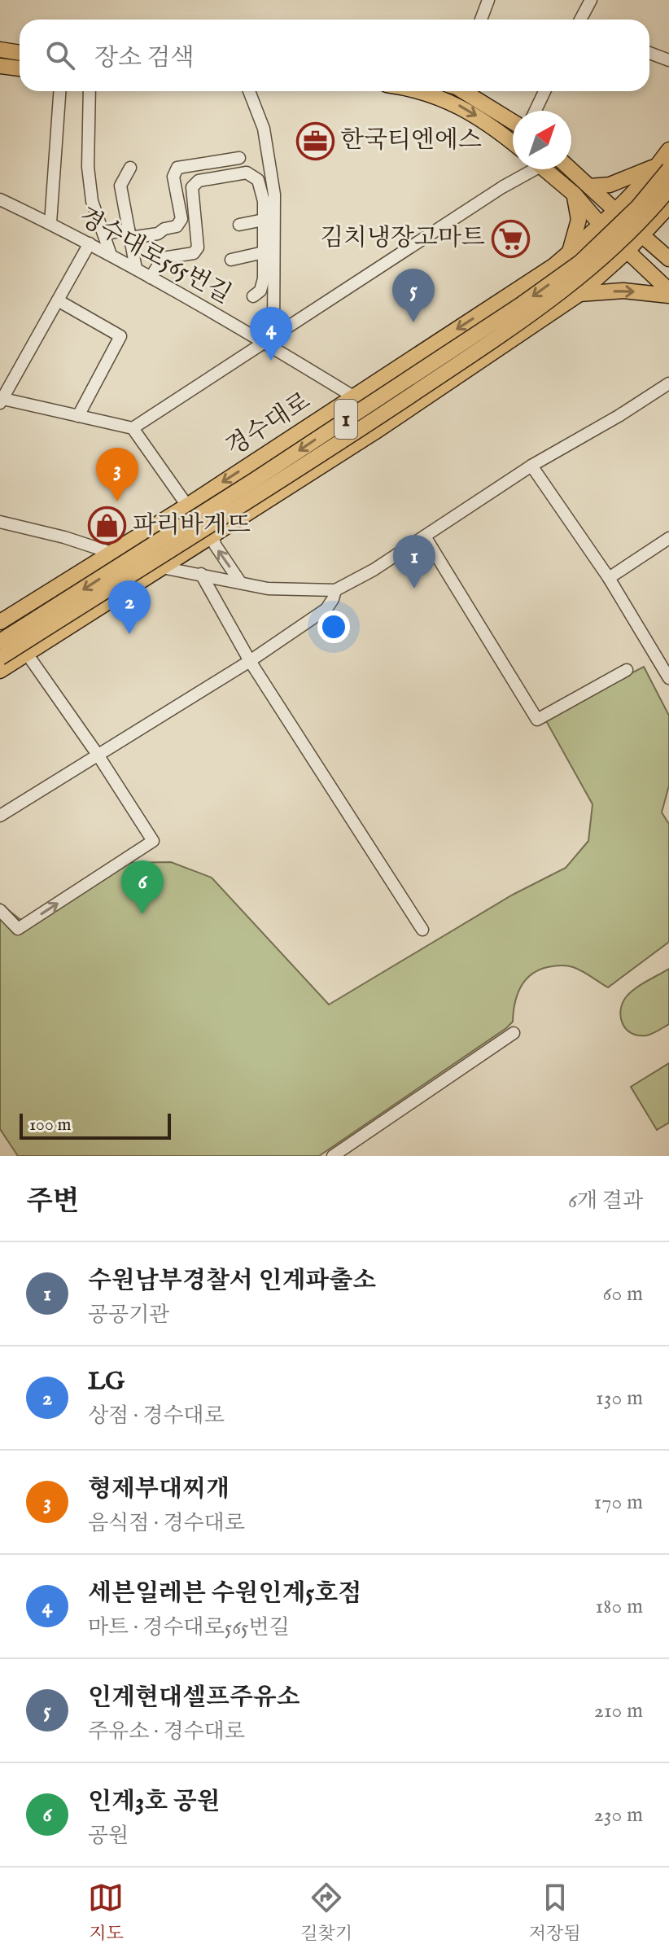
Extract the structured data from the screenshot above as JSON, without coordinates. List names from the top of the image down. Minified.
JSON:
{"streets":{"main road":["1","경수대로"],"street":["경수대로565번길"]},"crossings":[["경수대로565번길","경수대로"],["1","경수대로"]],"places":{"office":["한국티엔에스"],"supermarket":["김치냉장고마트"],"shop":["파리바게뜨"]},"scale_bar":"100 m","north":"top right","page":{"search":"장소 검색","pins":["5","4","3","1","2","6"],"scale":"100 m","heading":["주변","6개 결과"],"list":[{"mark":"1","name":"수원남부경찰서 인계파출소","note":"공공기관","value":"60 m"},{"mark":"2","name":"LG","note":"상점 · 경수대로","value":"130 m"},{"mark":"3","name":"형제부대찌개","note":"음식점 · 경수대로","value":"170 m"},{"mark":"4","name":"세븐일레븐 수원인계5호점","note":"마트 · 경수대로565번길","value":"180 m"},{"mark":"5","name":"인계현대셀프주유소","note":"주유소 · 경수대로","value":"210 m"},{"mark":"6","name":"인계3호 공원","note":"공원","value":"230 m"}],"nav":["지도","길찾기","저장됨"]}}
